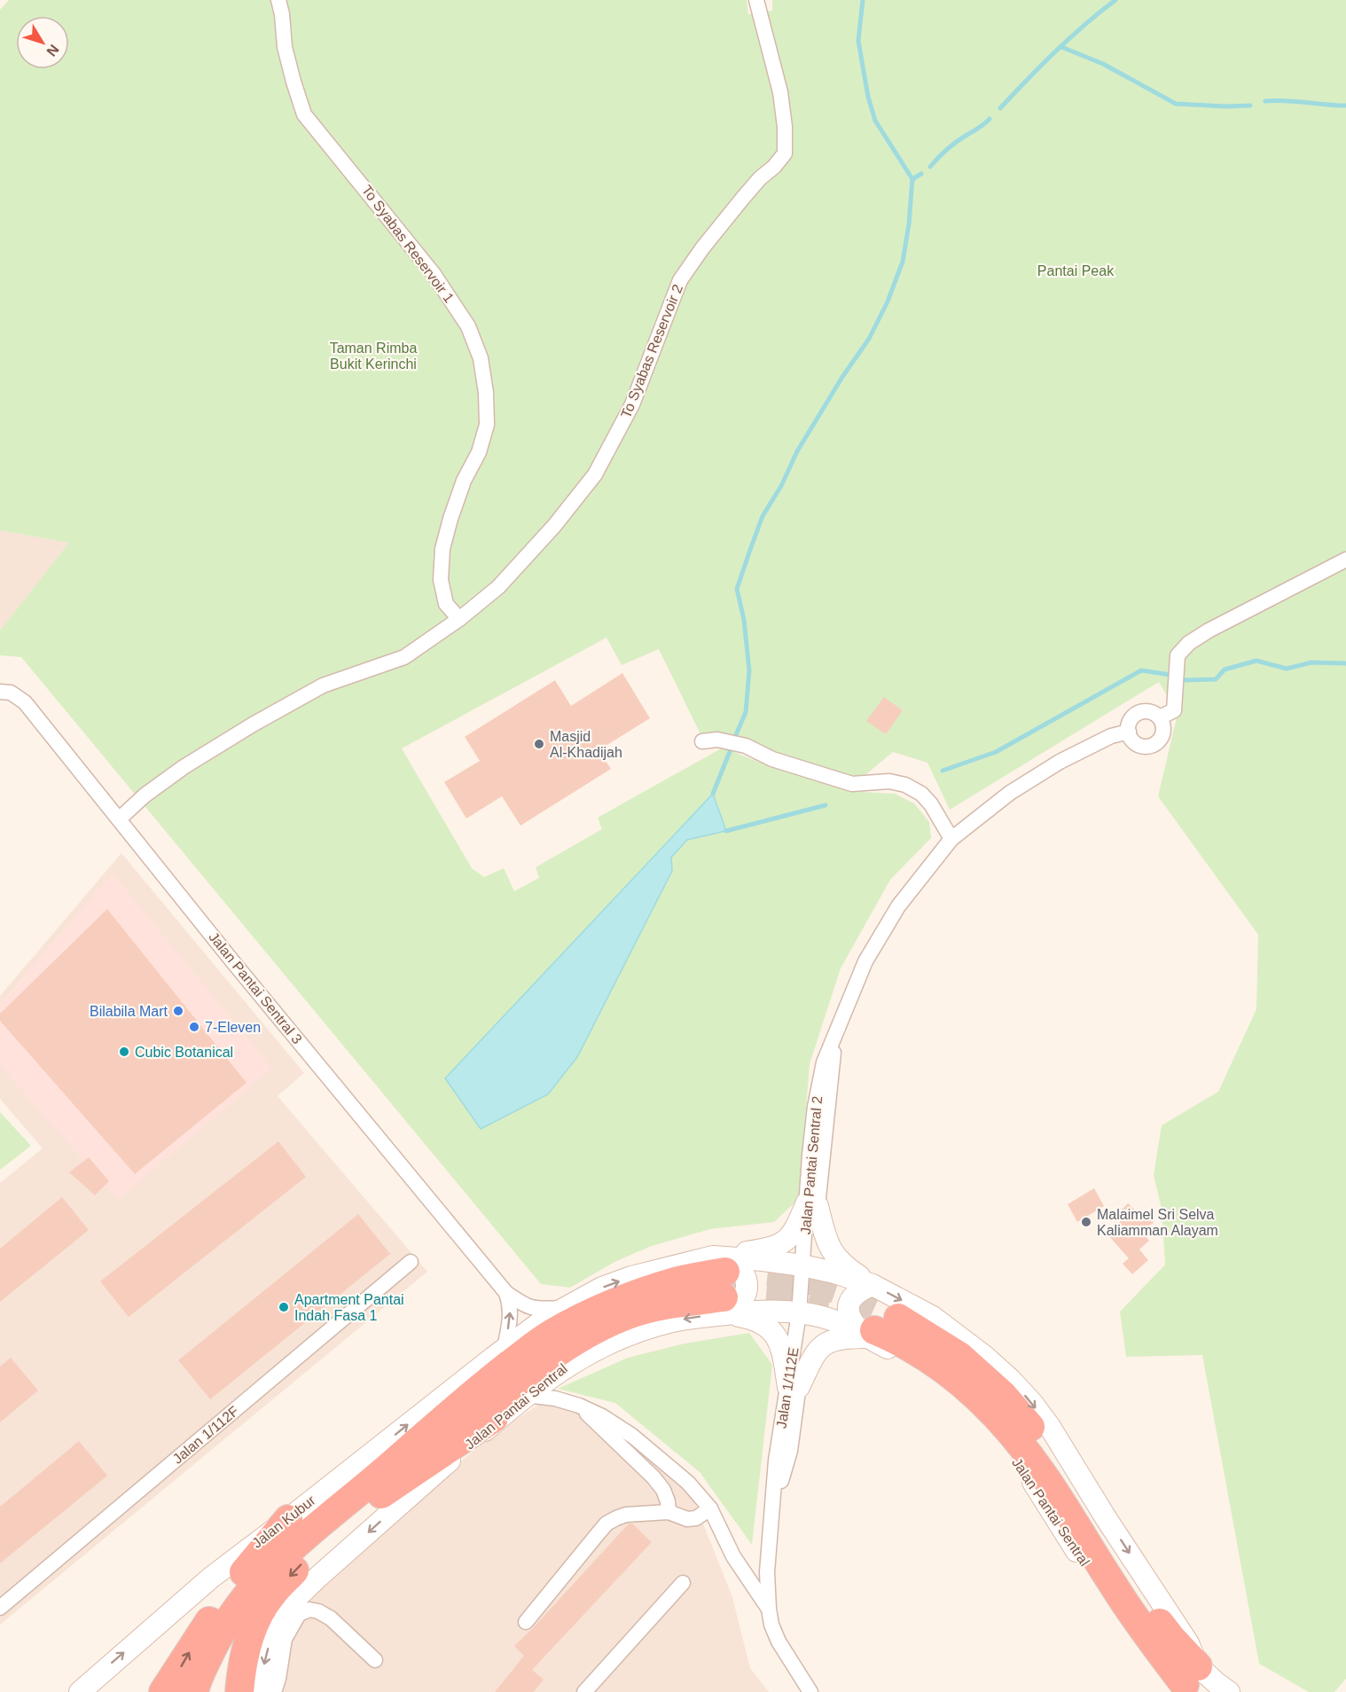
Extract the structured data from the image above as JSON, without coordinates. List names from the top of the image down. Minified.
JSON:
{"streets":{"main road":["Jalan Pantai Sentral","Jalan Kubur"],"street":["To Syabas Reservoir 1","To Syabas Reservoir 2","Jalan Pantai Sentral 3","Jalan Pantai Sentral 2","Jalan 1/112E","Jalan 1/112F"]},"crossings":[["To Syabas Reservoir 1","To Syabas Reservoir 2"],["To Syabas Reservoir 2","Jalan Pantai Sentral 3"],["Jalan Pantai Sentral 3","Jalan Pantai Sentral"],["Jalan Pantai Sentral 2","Jalan 1/112E"],["Jalan Pantai Sentral 2","Jalan Pantai Sentral"],["Jalan 1/112E","Jalan Pantai Sentral"],["Jalan Pantai Sentral","Jalan Kubur"]],"one_way":["Jalan Kubur"],"parks":["Pantai Peak","Taman Rimba Bukit Kerinchi"],"places":["Masjid Al-Khadijah","Bilabila Mart","7-Eleven","Cubic Botanical","Malaimel Sri Selva Kaliamman Alayam","Apartment Pantai Indah Fasa 1"],"north":"bottom right"}
